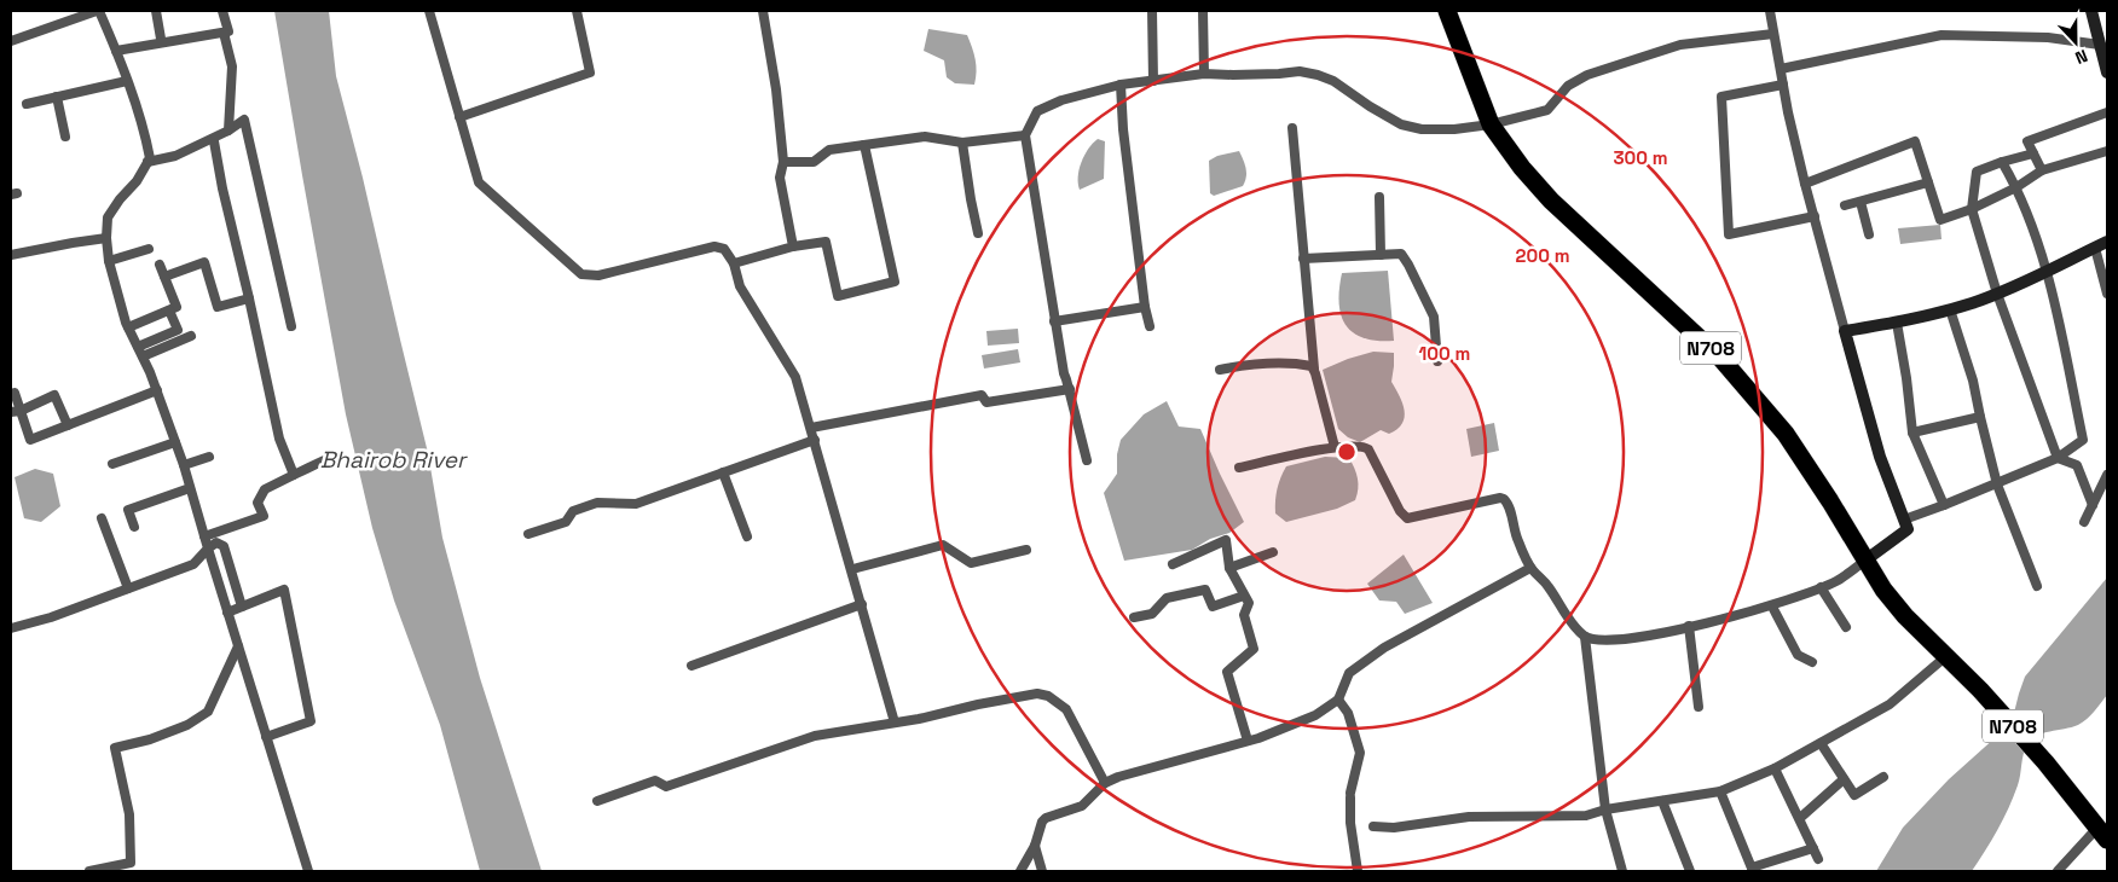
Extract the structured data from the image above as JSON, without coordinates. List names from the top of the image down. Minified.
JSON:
{"streets":{"highway":["N708"]},"water":["Bhairob River"],"north":"bottom","rings":["300 m","200 m","100 m"]}
